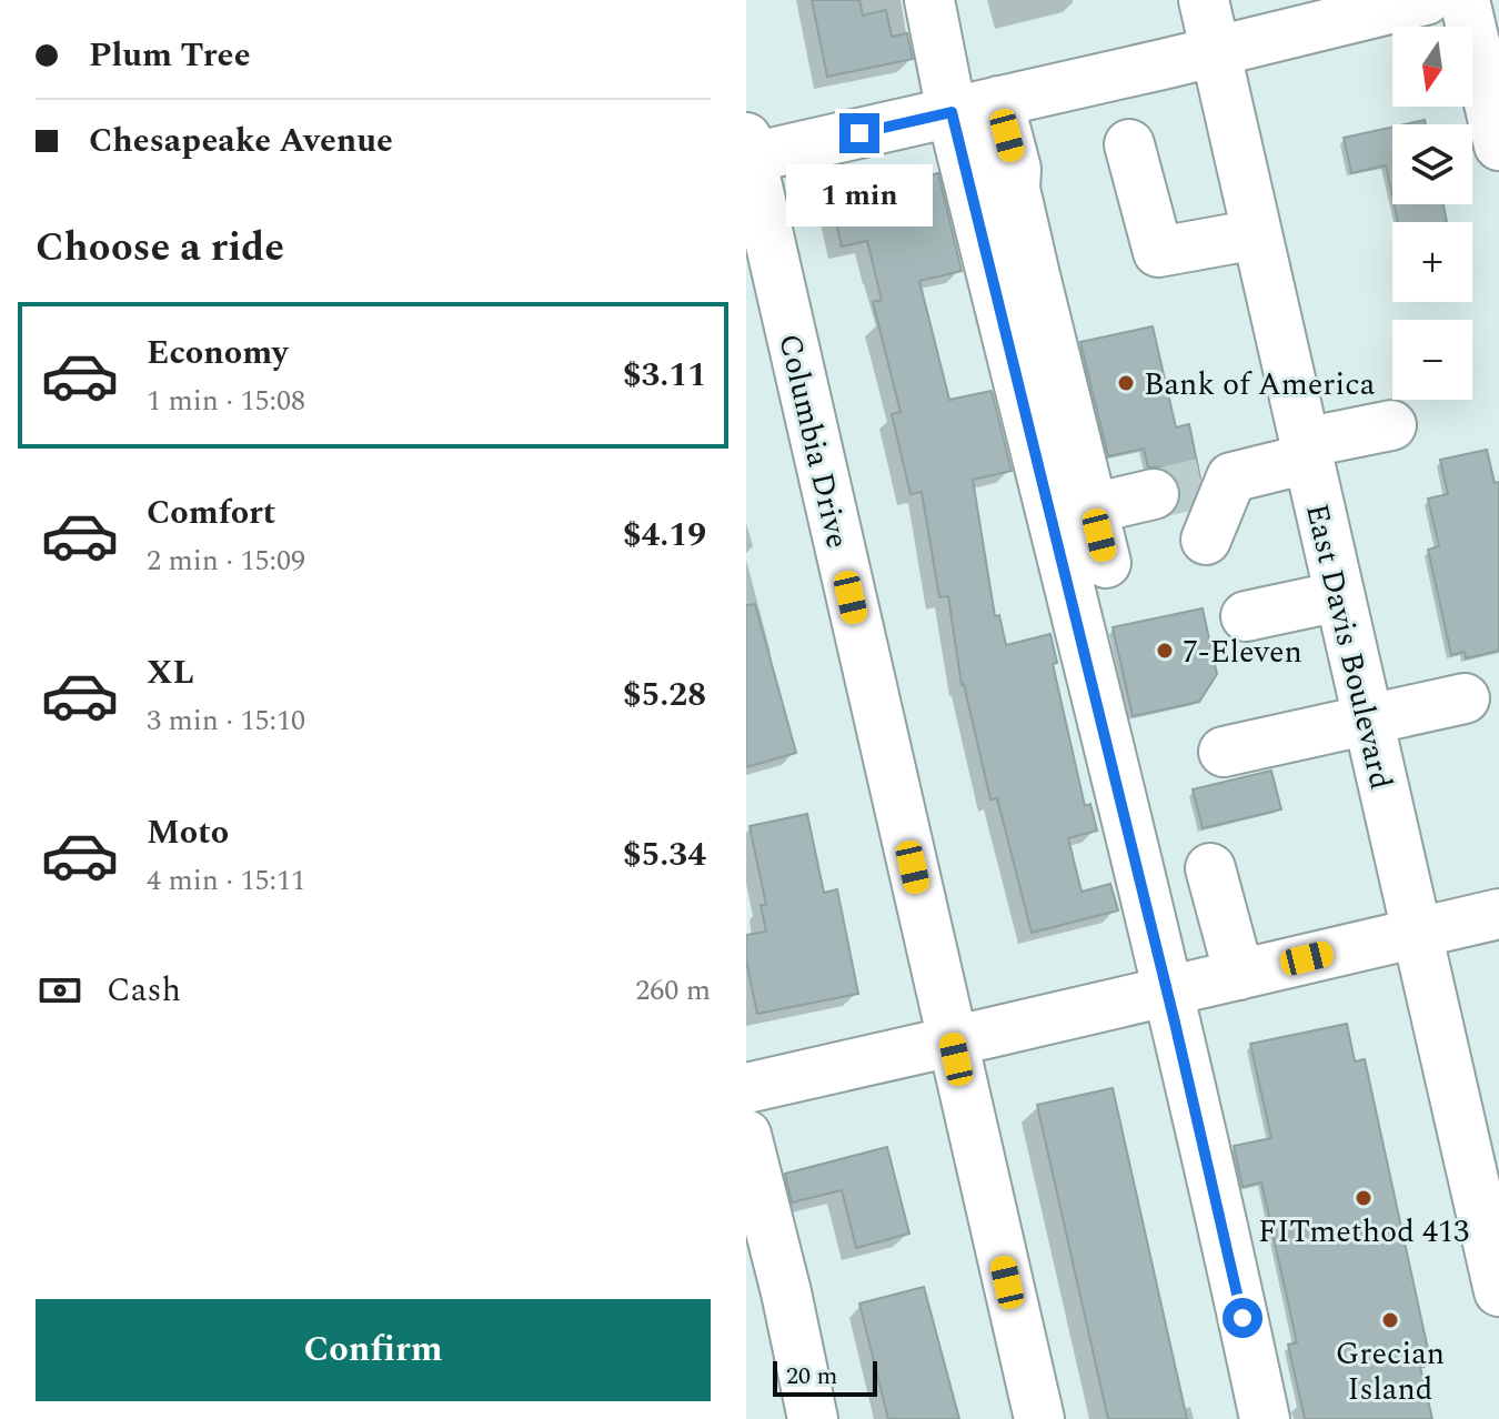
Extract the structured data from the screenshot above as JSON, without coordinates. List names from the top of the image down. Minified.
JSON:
{"streets":{"street":["Columbia Drive","East Davis Boulevard"]},"places":["Bank of America","7-Eleven","FITmethod 413","Grecian Island"],"scale_bar":"20 m","north":"bottom","page":{"banner":["Plum Tree","Chesapeake Avenue"],"map_buttons":["+","−"],"bubble":"1 min","heading":"Choose a ride","list":[{"name":"Economy","note":"1 min · 15:08","value":"$3.11"},{"name":"Comfort","note":"2 min · 15:09","value":"$4.19"},{"name":"XL","note":"3 min · 15:10","value":"$5.28"},{"name":"Moto","note":"4 min · 15:11","value":"$5.34"}],"pay":["Cash","260 m"],"buttons":"Confirm","scale":"20 m"}}
